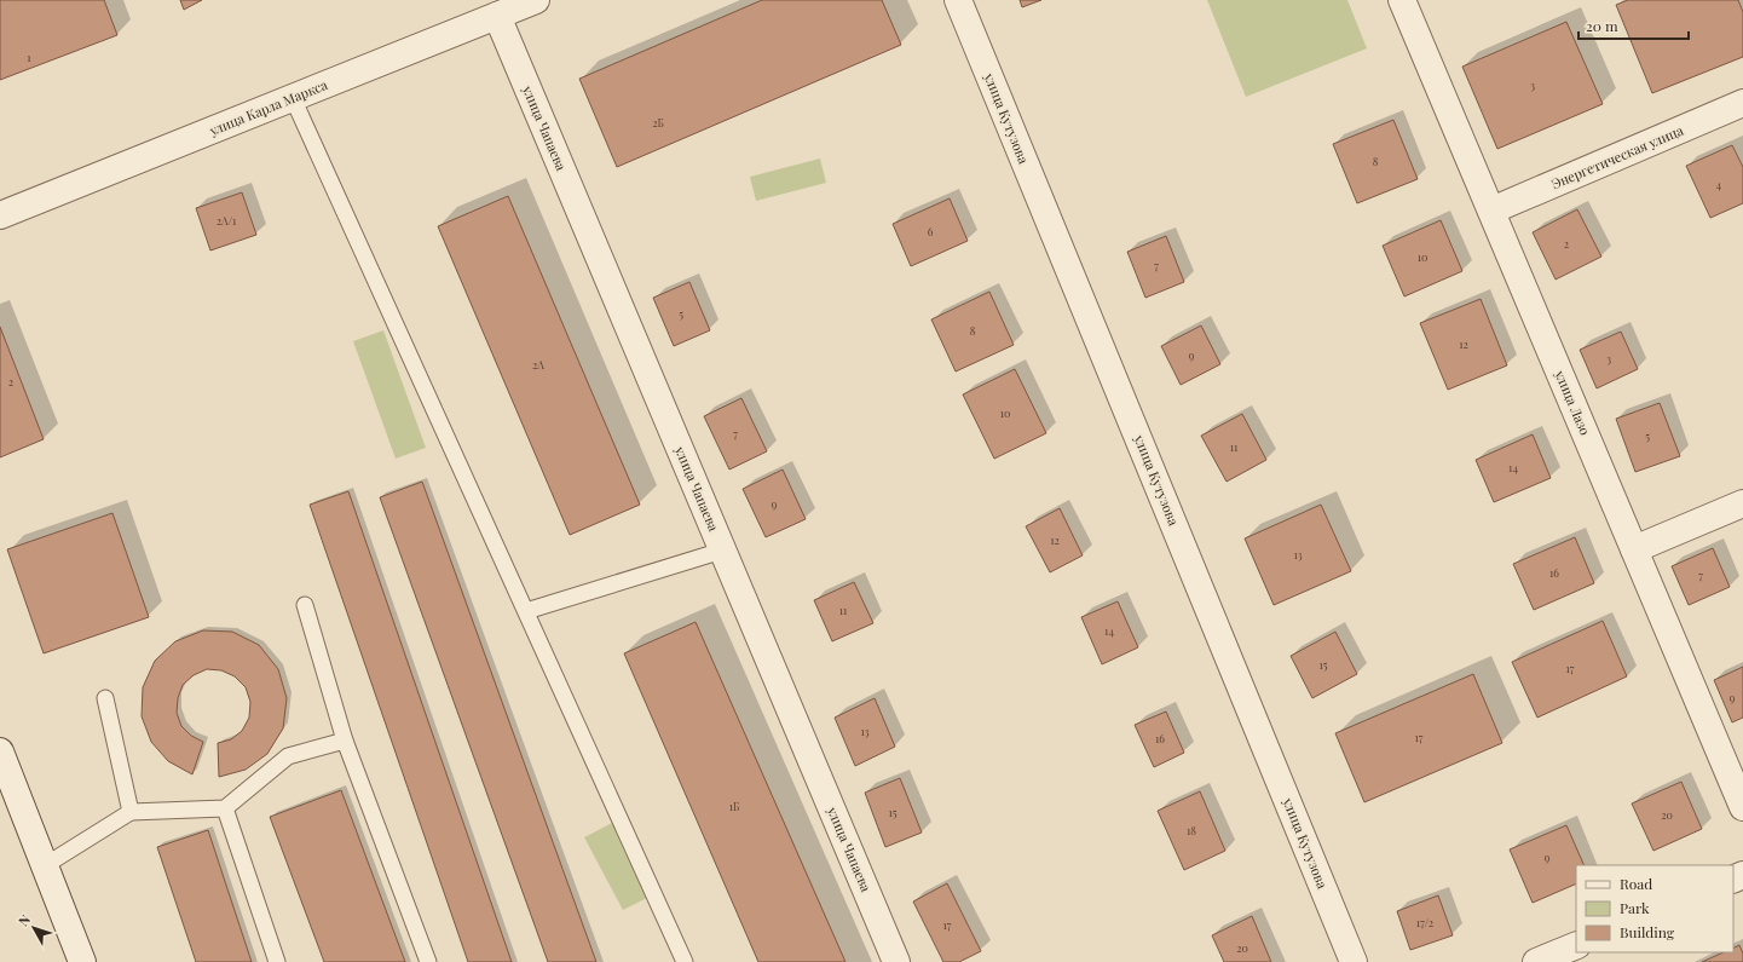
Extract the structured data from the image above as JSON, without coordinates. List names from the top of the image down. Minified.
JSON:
{"streets":{"street":["улица Карла Маркса","улица Кутузова","улица Чапаева","Энергетическая улица","улица Лазо"]},"crossings":[["улица Карла Маркса","улица Чапаева"],["Энергетическая улица","улица Лазо"]],"house_numbers":["1","3","2Б","8","4","2А/1","6","2","10","7","5","8","12","9","3","2А","2","10","7","5","11","14","9","12","13","16","7","11","14","15","17","9","13","17","16","1Б","15","20","18","9","17/2","17","20"],"legend":["Road","Park","Building"],"scale_bar":"20 m","north":"top left"}
